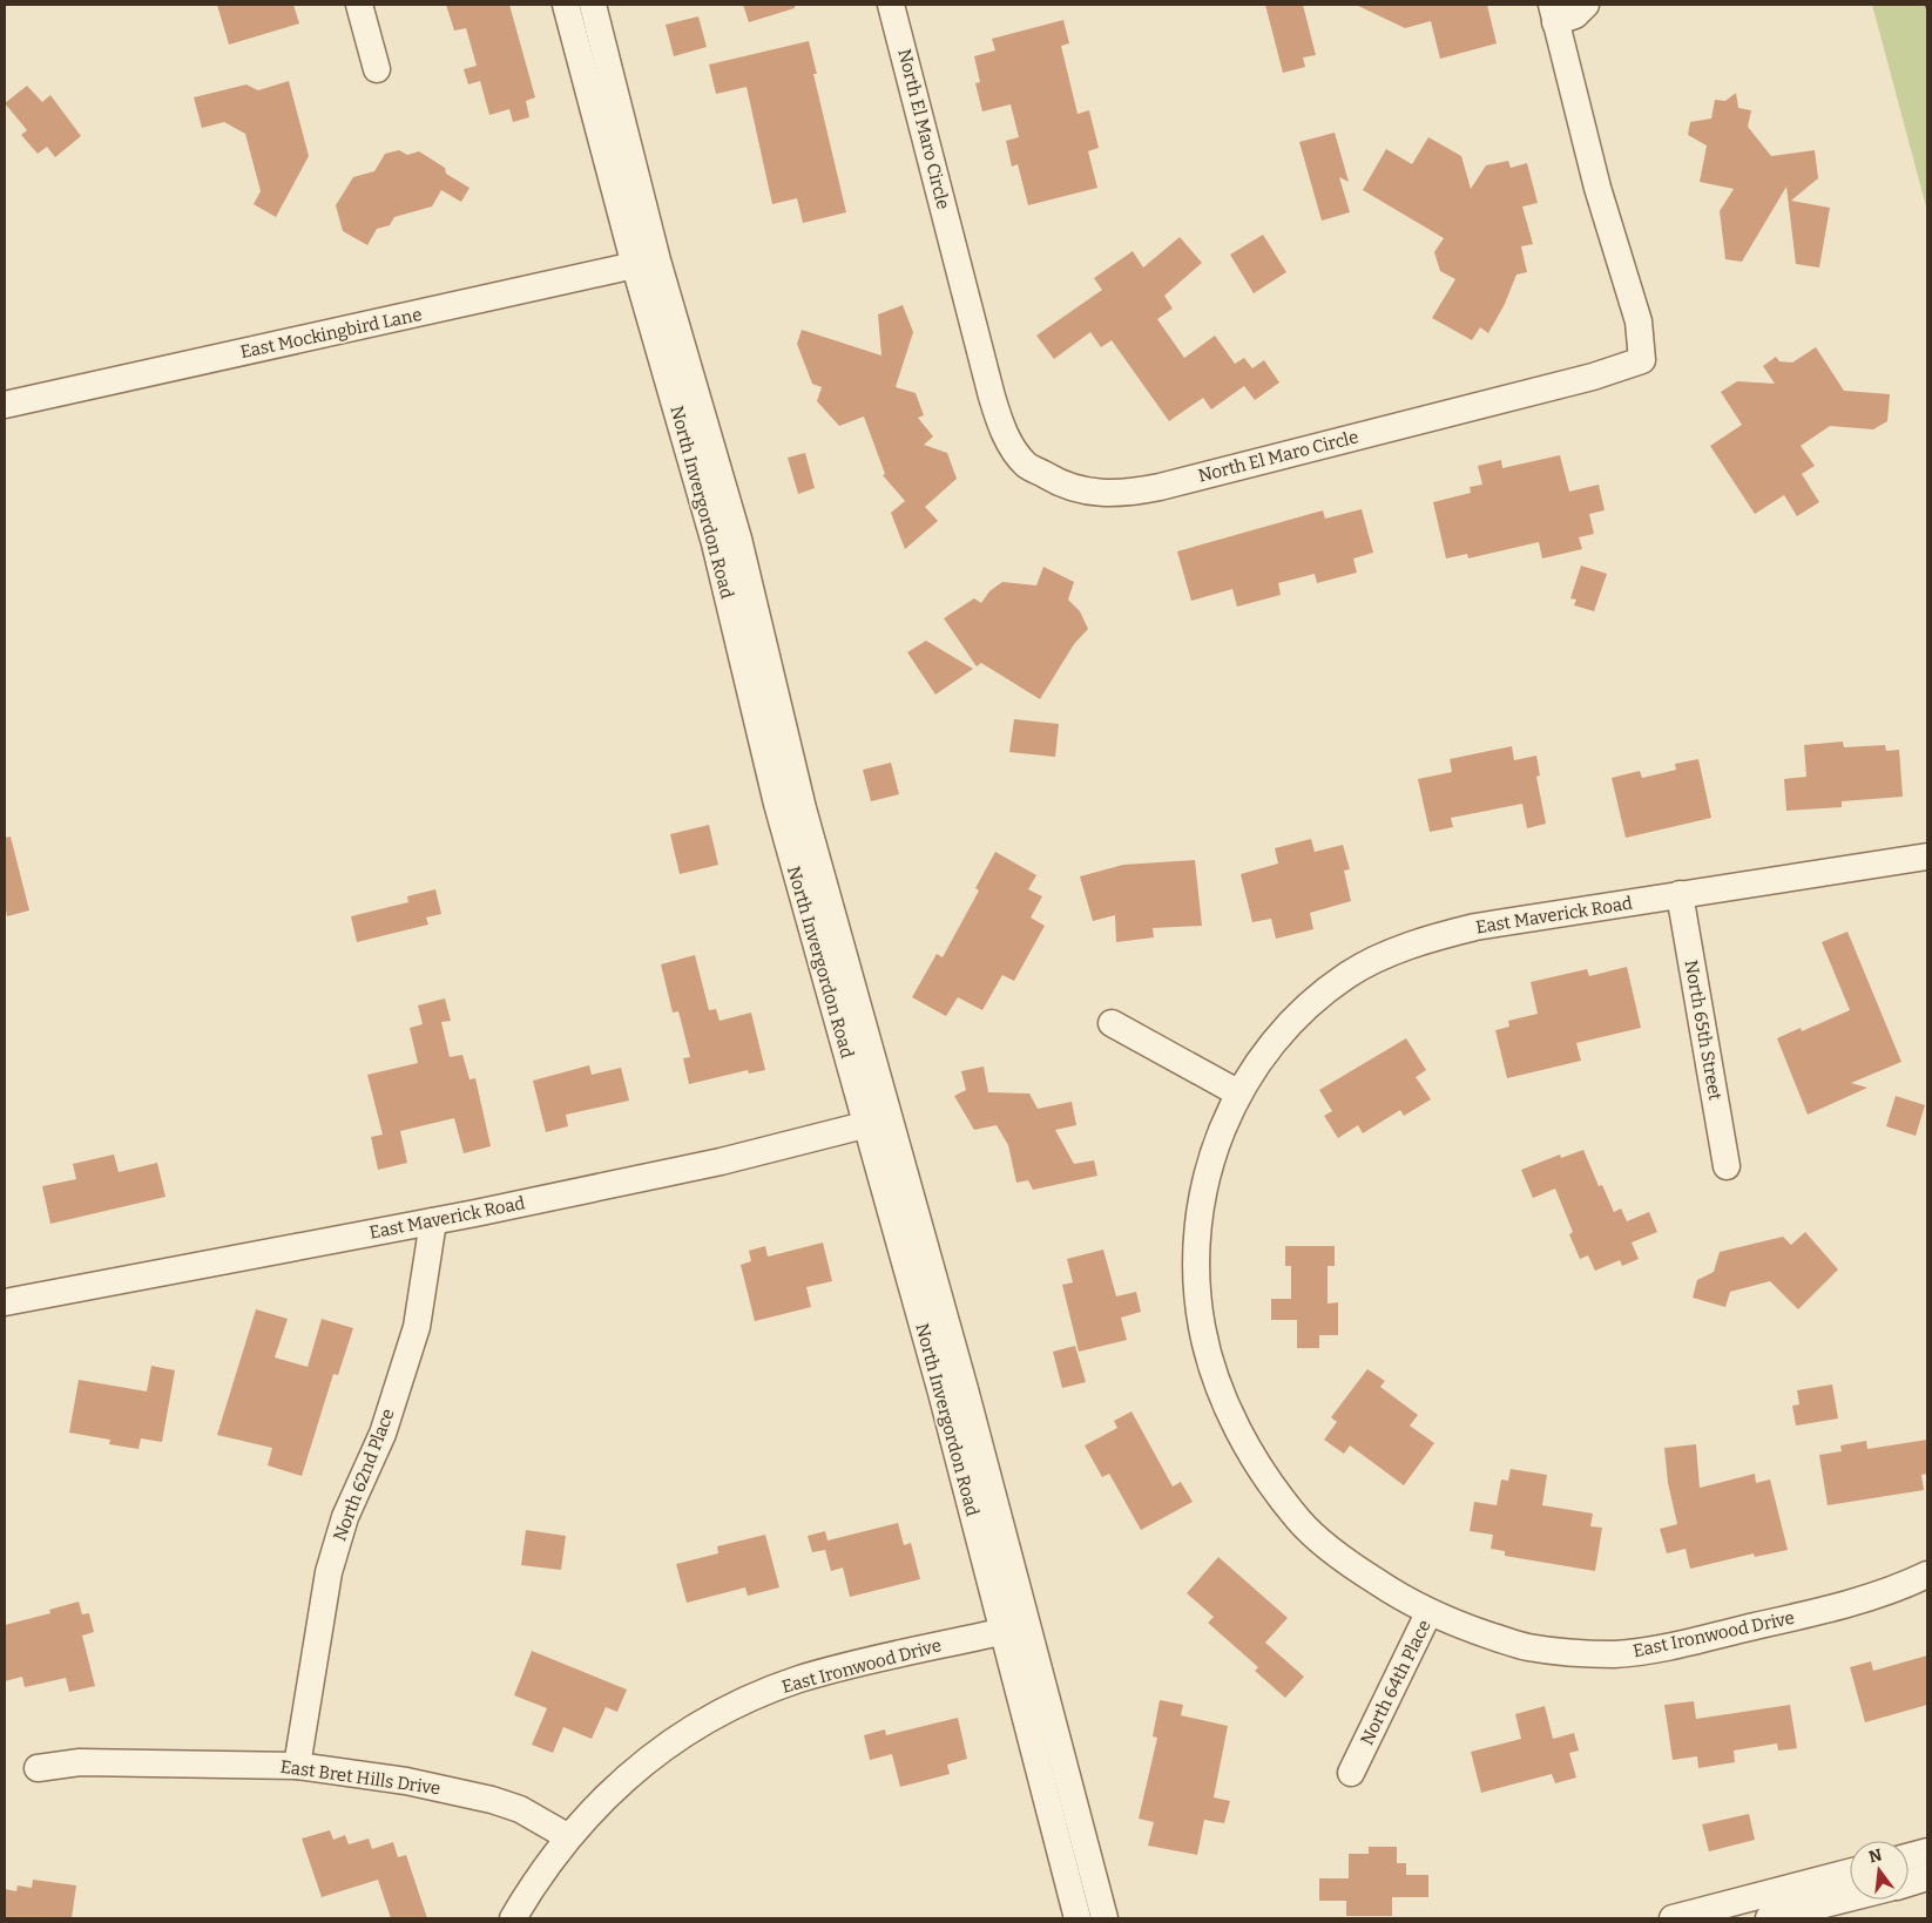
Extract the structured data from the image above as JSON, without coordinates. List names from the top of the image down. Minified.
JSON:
{"streets":{"street":["North El Maro Circle","East Mockingbird Lane","North Invergordon Road","East Maverick Road","North 65th Street","North 62nd Place","East Ironwood Drive","North 64th Place","East Bret Hills Drive"]},"crossings":[["East Mockingbird Lane","North Invergordon Road"],["North Invergordon Road","East Maverick Road"],["North Invergordon Road","East Ironwood Drive"],["East Maverick Road","North 65th Street"],["East Maverick Road","North 62nd Place"],["East Maverick Road","North 64th Place"],["North 62nd Place","East Bret Hills Drive"],["East Ironwood Drive","North 64th Place"],["East Ironwood Drive","East Bret Hills Drive"]],"north":"top"}
